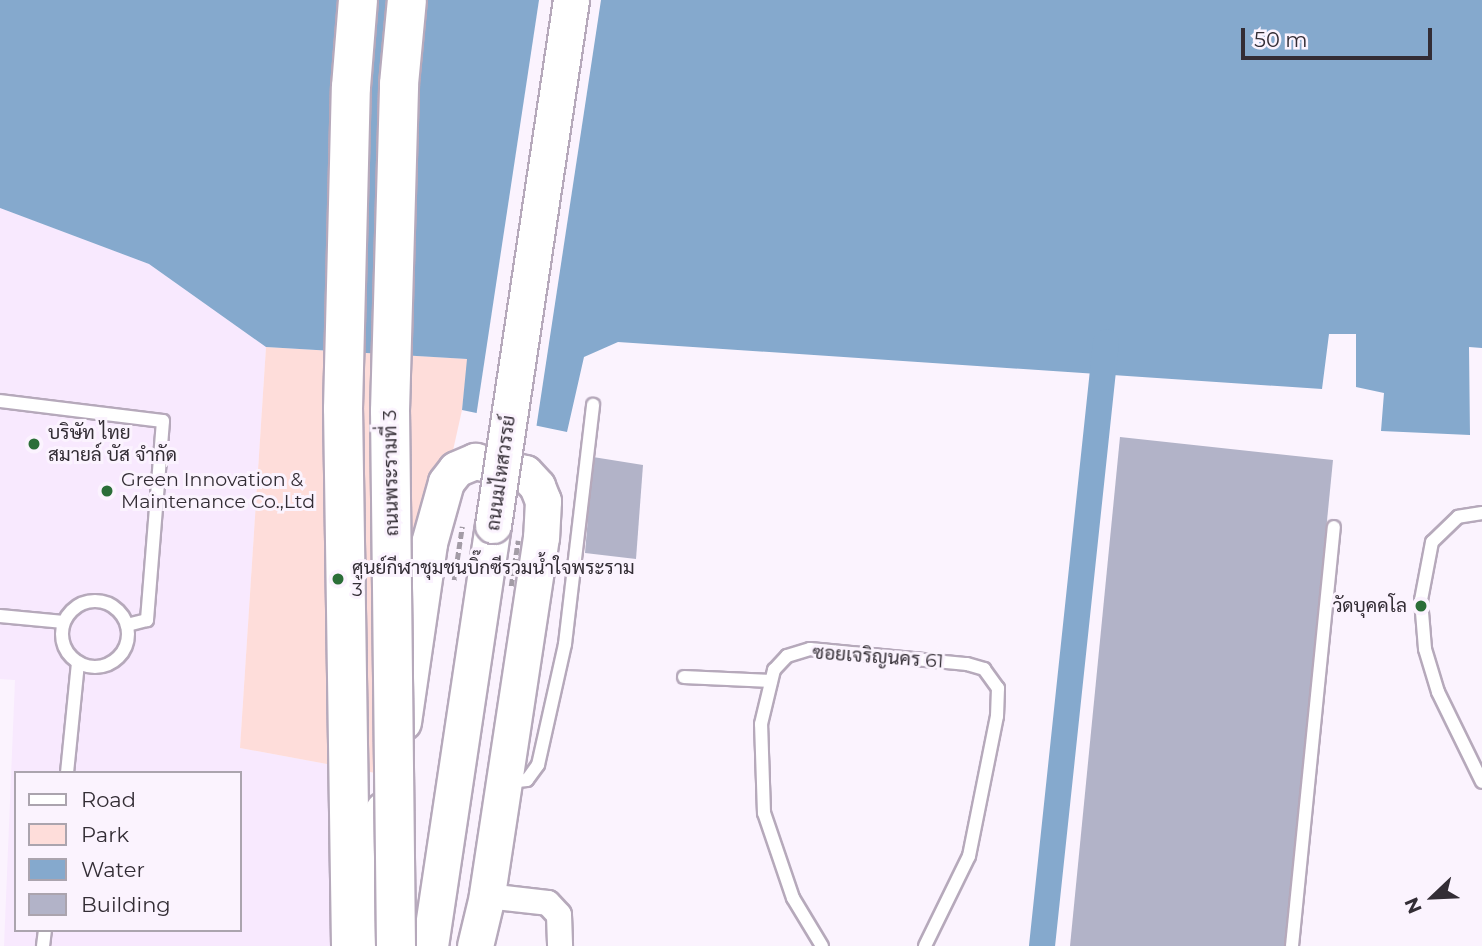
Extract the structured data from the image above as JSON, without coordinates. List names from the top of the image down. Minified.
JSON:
{"streets":{"main road":["ถนนพระรามที่ 3","ถนนมไหสวรรย์"],"lane":["ซอยเจริญนคร 61"]},"places":["บริษัท ไทย สมายล์ บัส จำกัด","Green Innovation & Maintenance Co.,Ltd","ศูนย์กีฬาชุมชนบิ๊กซีรวมน้ำใจพระราม 3","วัดบุคคโล"],"legend":["Road","Park","Water","Building"],"scale_bar":"50 m","north":"bottom left"}
